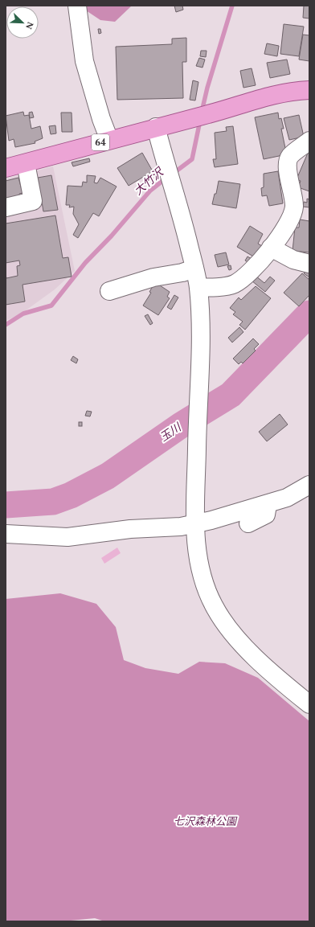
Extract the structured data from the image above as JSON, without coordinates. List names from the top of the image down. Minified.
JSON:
{"streets":{"main road":["64"]},"water":["大竹沢","玉川"],"parks":["七沢森林公園"],"north":"bottom right"}
